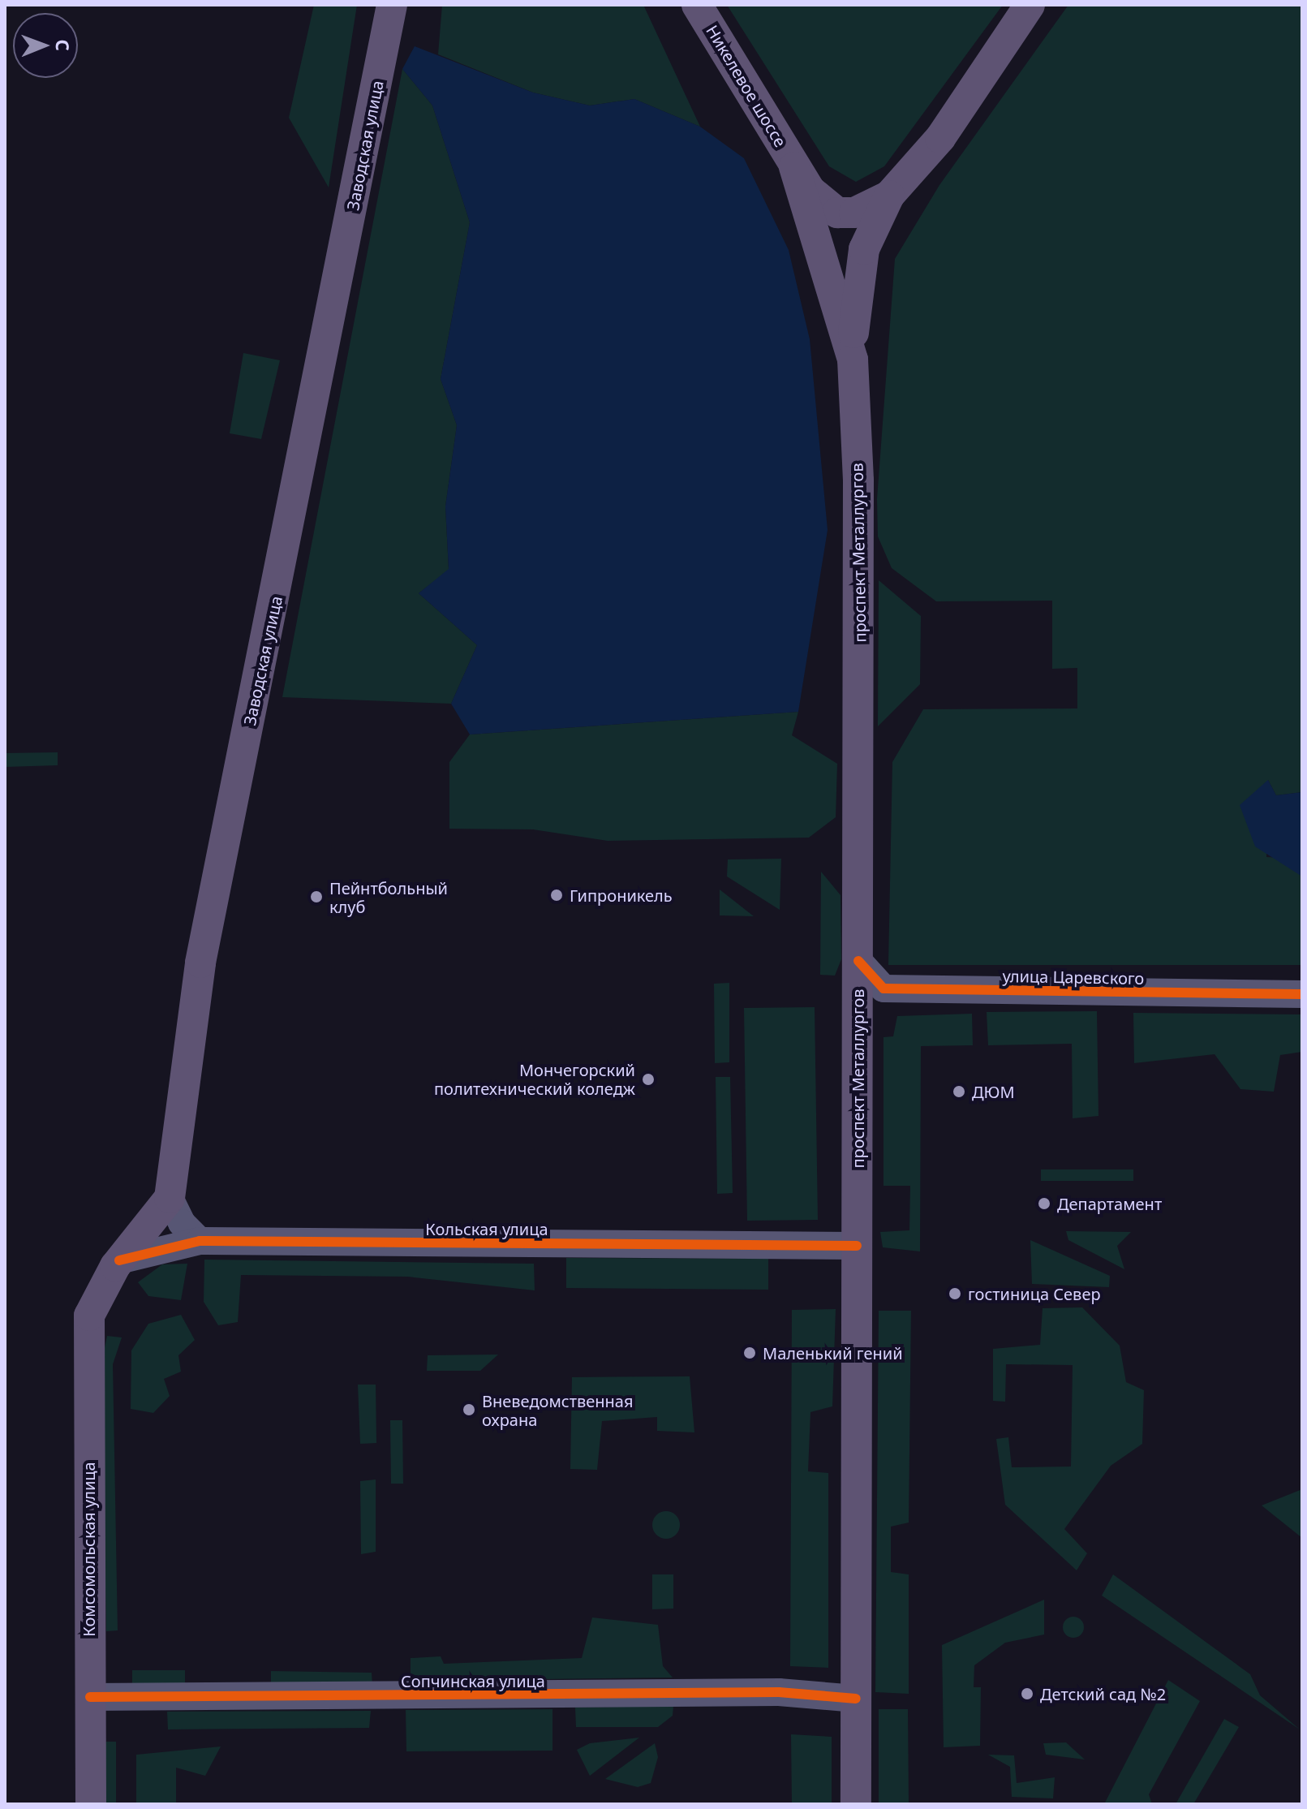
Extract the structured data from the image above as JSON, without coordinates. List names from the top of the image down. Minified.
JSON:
{"streets":{"main road":["Никелевое шоссе","Заводская улица","проспект Металлургов","Комсомольская улица"],"street":["улица Царевского","Кольская улица","Сопчинская улица"]},"crossings":[["Никелевое шоссе","проспект Металлургов"],["проспект Металлургов","Кольская улица"],["проспект Металлургов","Сопчинская улица"],["Кольская улица","Комсомольская улица"],["Комсомольская улица","Сопчинская улица"]],"places":["Гипроникель","Пейнтбольный клуб","Мончегорский политехнический коледж","ДЮМ","Департамент","гостиница Север","Маленький гений","Вневедомственная охрана","Детский сад №2"],"north":"right"}
